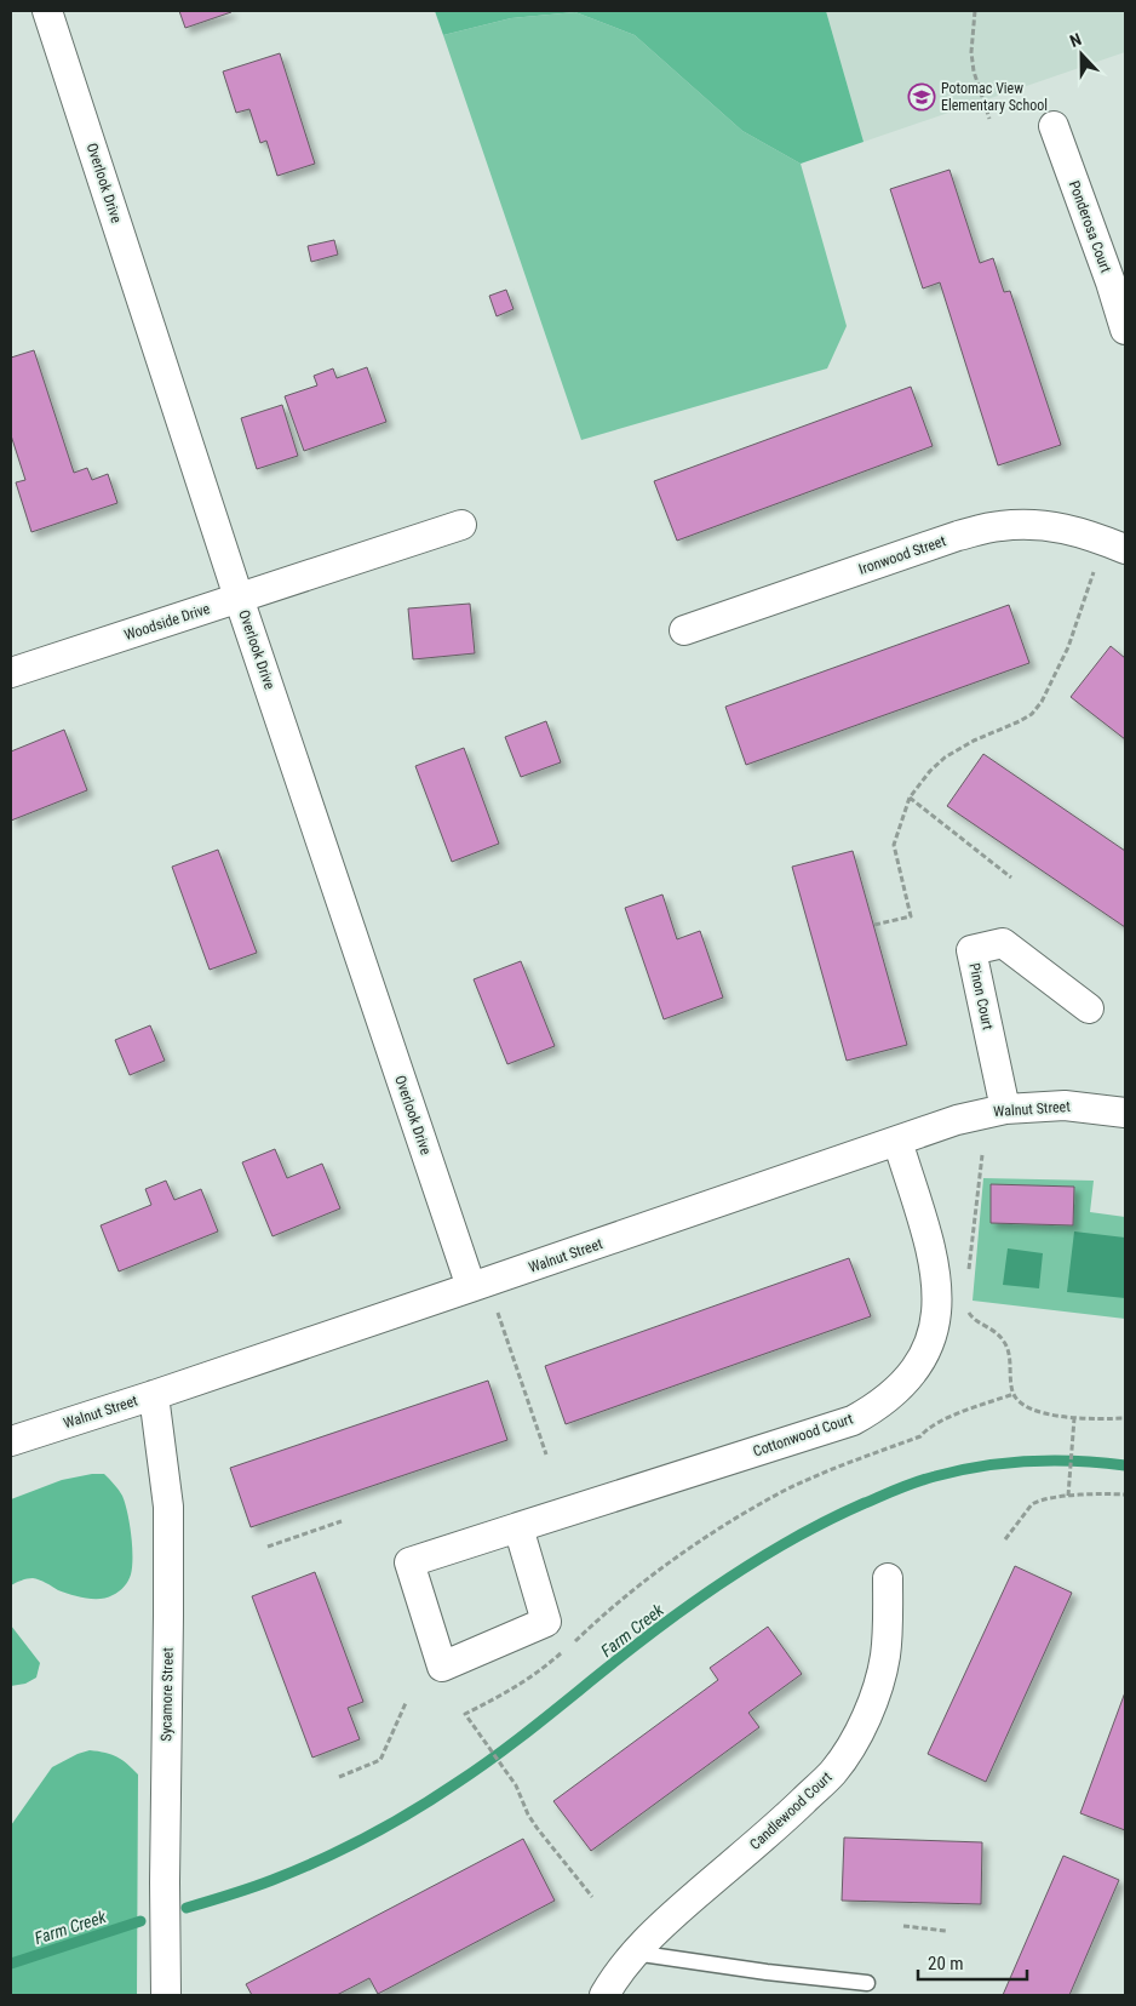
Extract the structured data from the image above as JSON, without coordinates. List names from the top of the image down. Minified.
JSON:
{"streets":{"street":["Overlook Drive","Ponderosa Court","Ironwood Street","Woodside Drive","Pinon Court","Walnut Street","Cottonwood Court","Sycamore Street","Candlewood Court"]},"crossings":[["Overlook Drive","Woodside Drive"],["Overlook Drive","Walnut Street"],["Pinon Court","Walnut Street"],["Walnut Street","Cottonwood Court"],["Walnut Street","Sycamore Street"]],"water":["Farm Creek"],"places":{"school or university":["Potomac View Elementary School"]},"scale_bar":"20 m","north":"top"}
